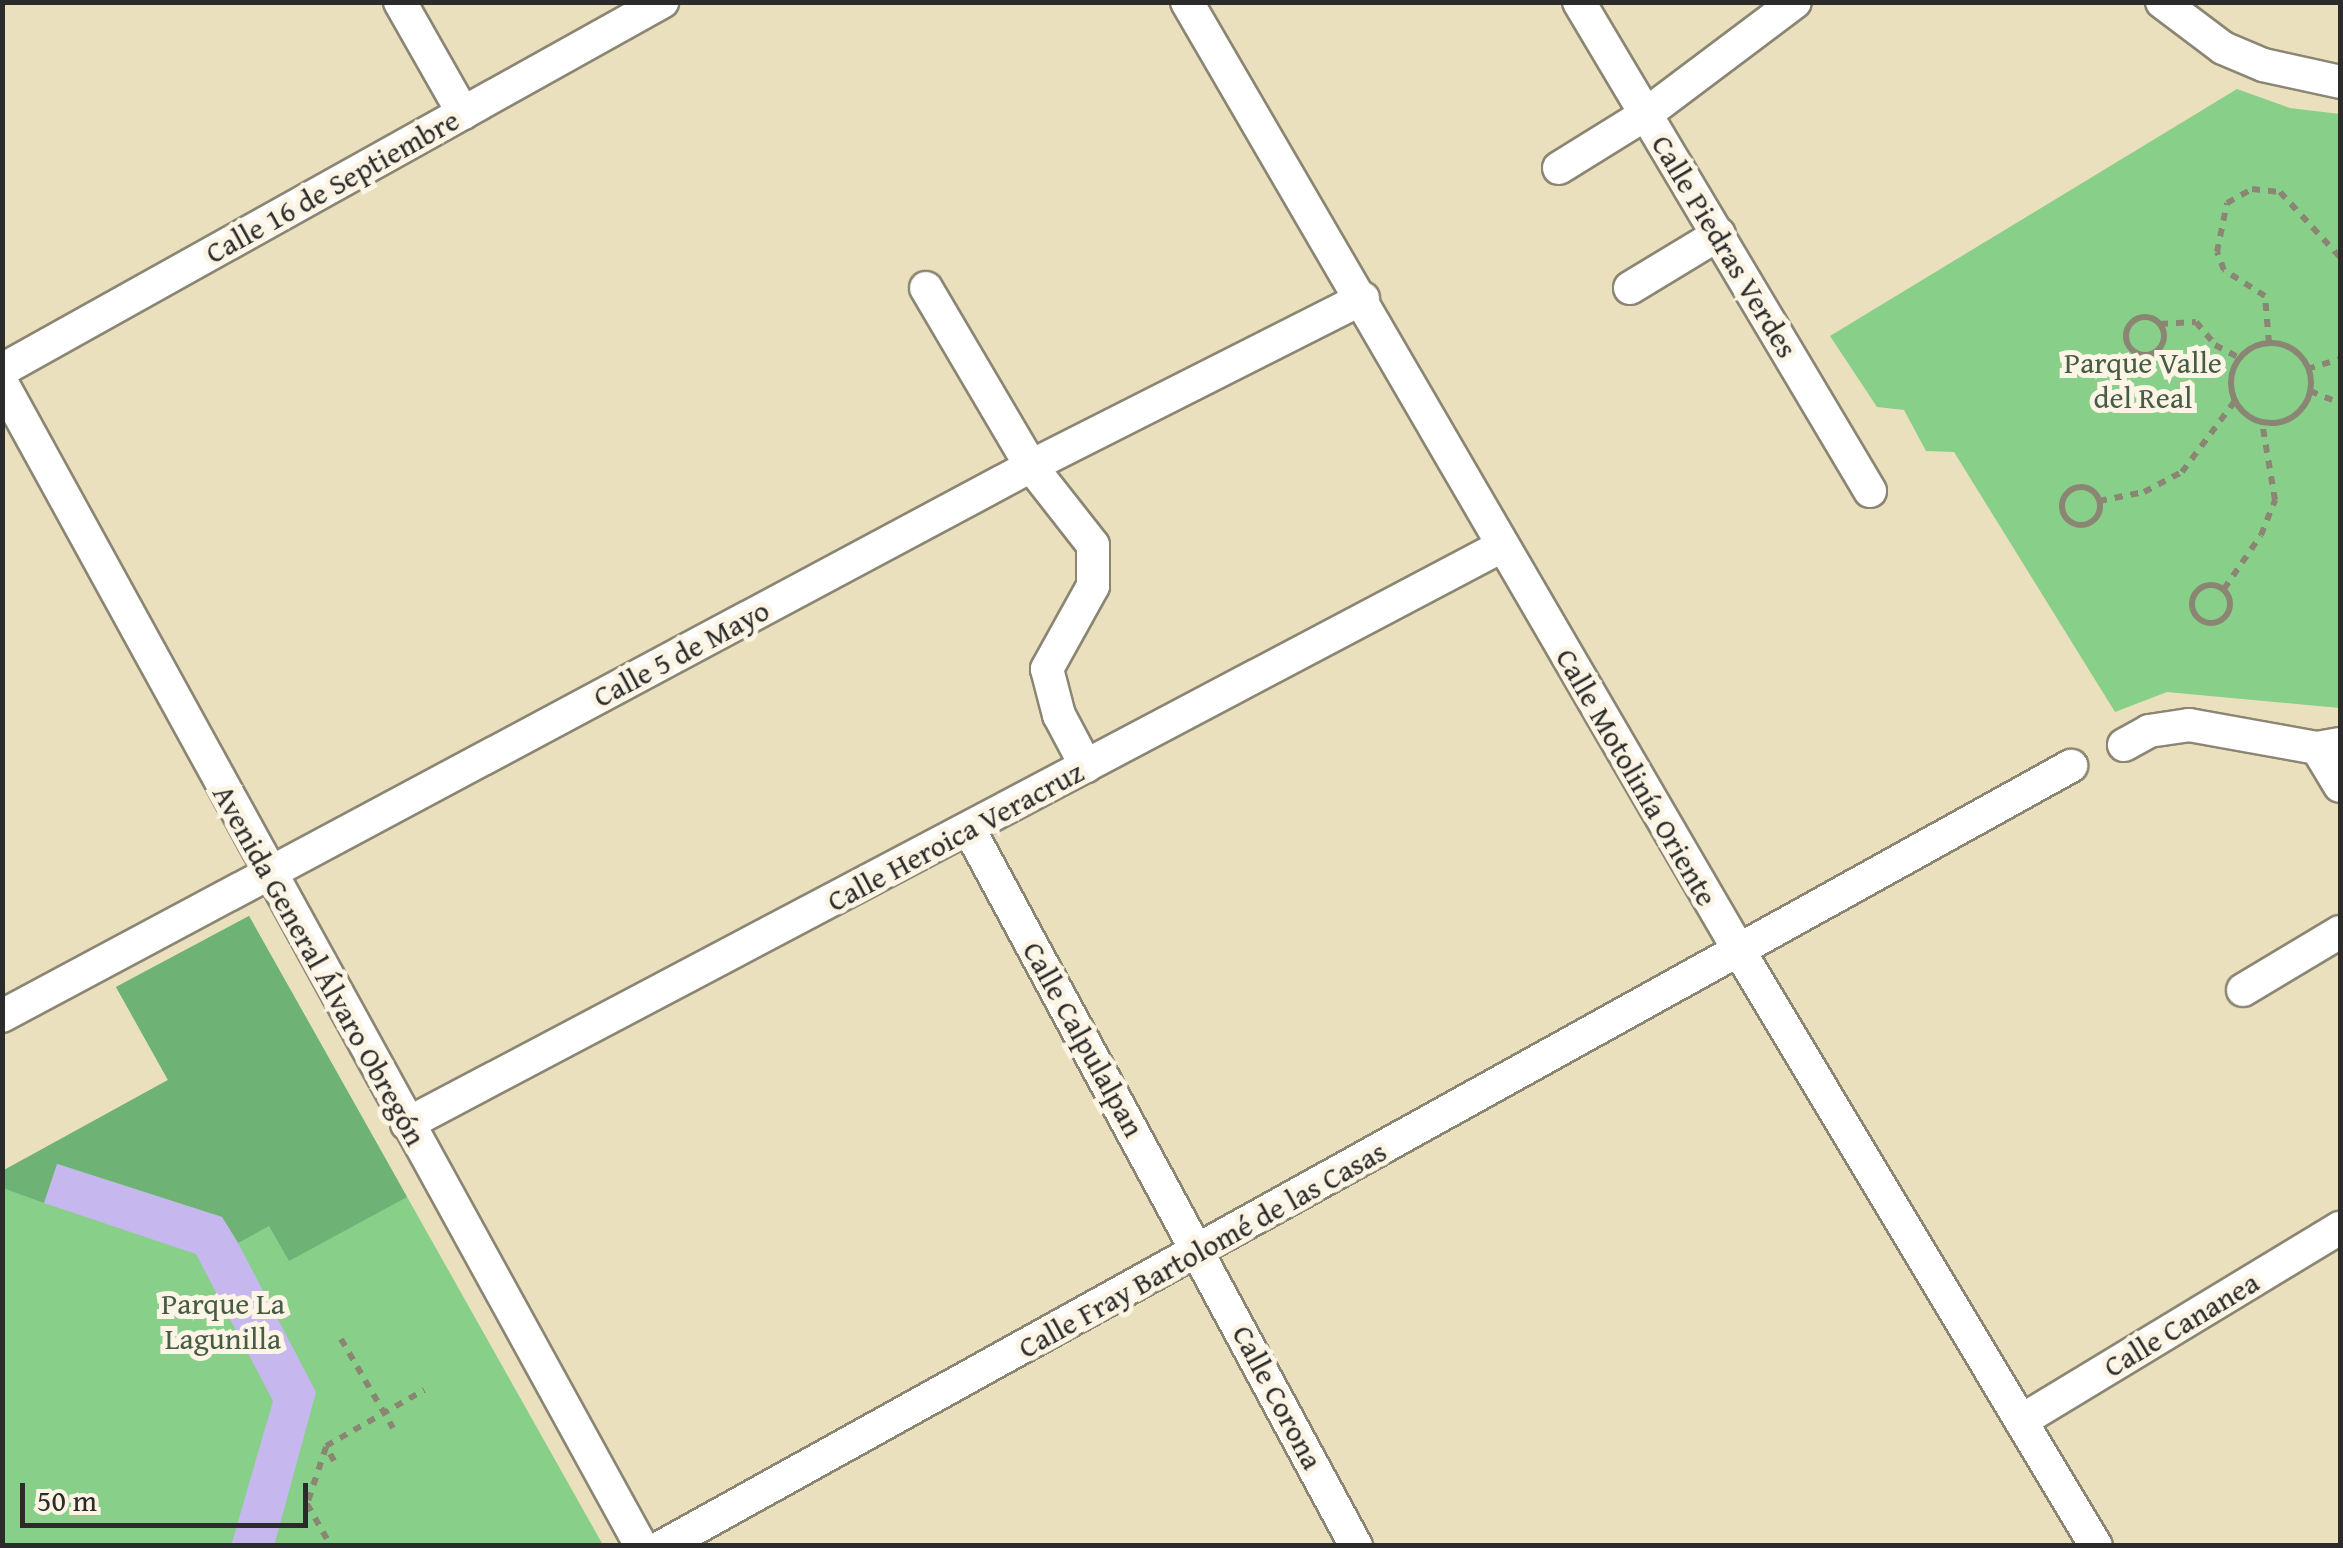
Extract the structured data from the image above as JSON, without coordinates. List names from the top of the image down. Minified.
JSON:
{"streets":{"street":["Calle 16 de Septiembre","Calle Piedras Verdes","Calle 5 de Mayo","Calle Motolinía Oriente","Calle Heroica Veracruz","Avenida General Álvaro Obregón","Calle Calpulalpan","Calle Fray Bartolomé de las Casas","Calle Cananea","Calle Corona"]},"crossings":[["Calle 5 de Mayo","Calle Motolinía Oriente"],["Calle 5 de Mayo","Avenida General Álvaro Obregón"],["Calle Motolinía Oriente","Calle Heroica Veracruz"],["Calle Motolinía Oriente","Calle Fray Bartolomé de las Casas"],["Calle Motolinía Oriente","Calle Cananea"],["Calle Heroica Veracruz","Avenida General Álvaro Obregón"],["Calle Heroica Veracruz","Calle Calpulalpan"],["Calle Calpulalpan","Calle Fray Bartolomé de las Casas"],["Calle Calpulalpan","Calle Corona"],["Calle Fray Bartolomé de las Casas","Calle Corona"]],"parks":["Parque Valle del Real","Parque La Lagunilla"],"scale_bar":"50 m"}
